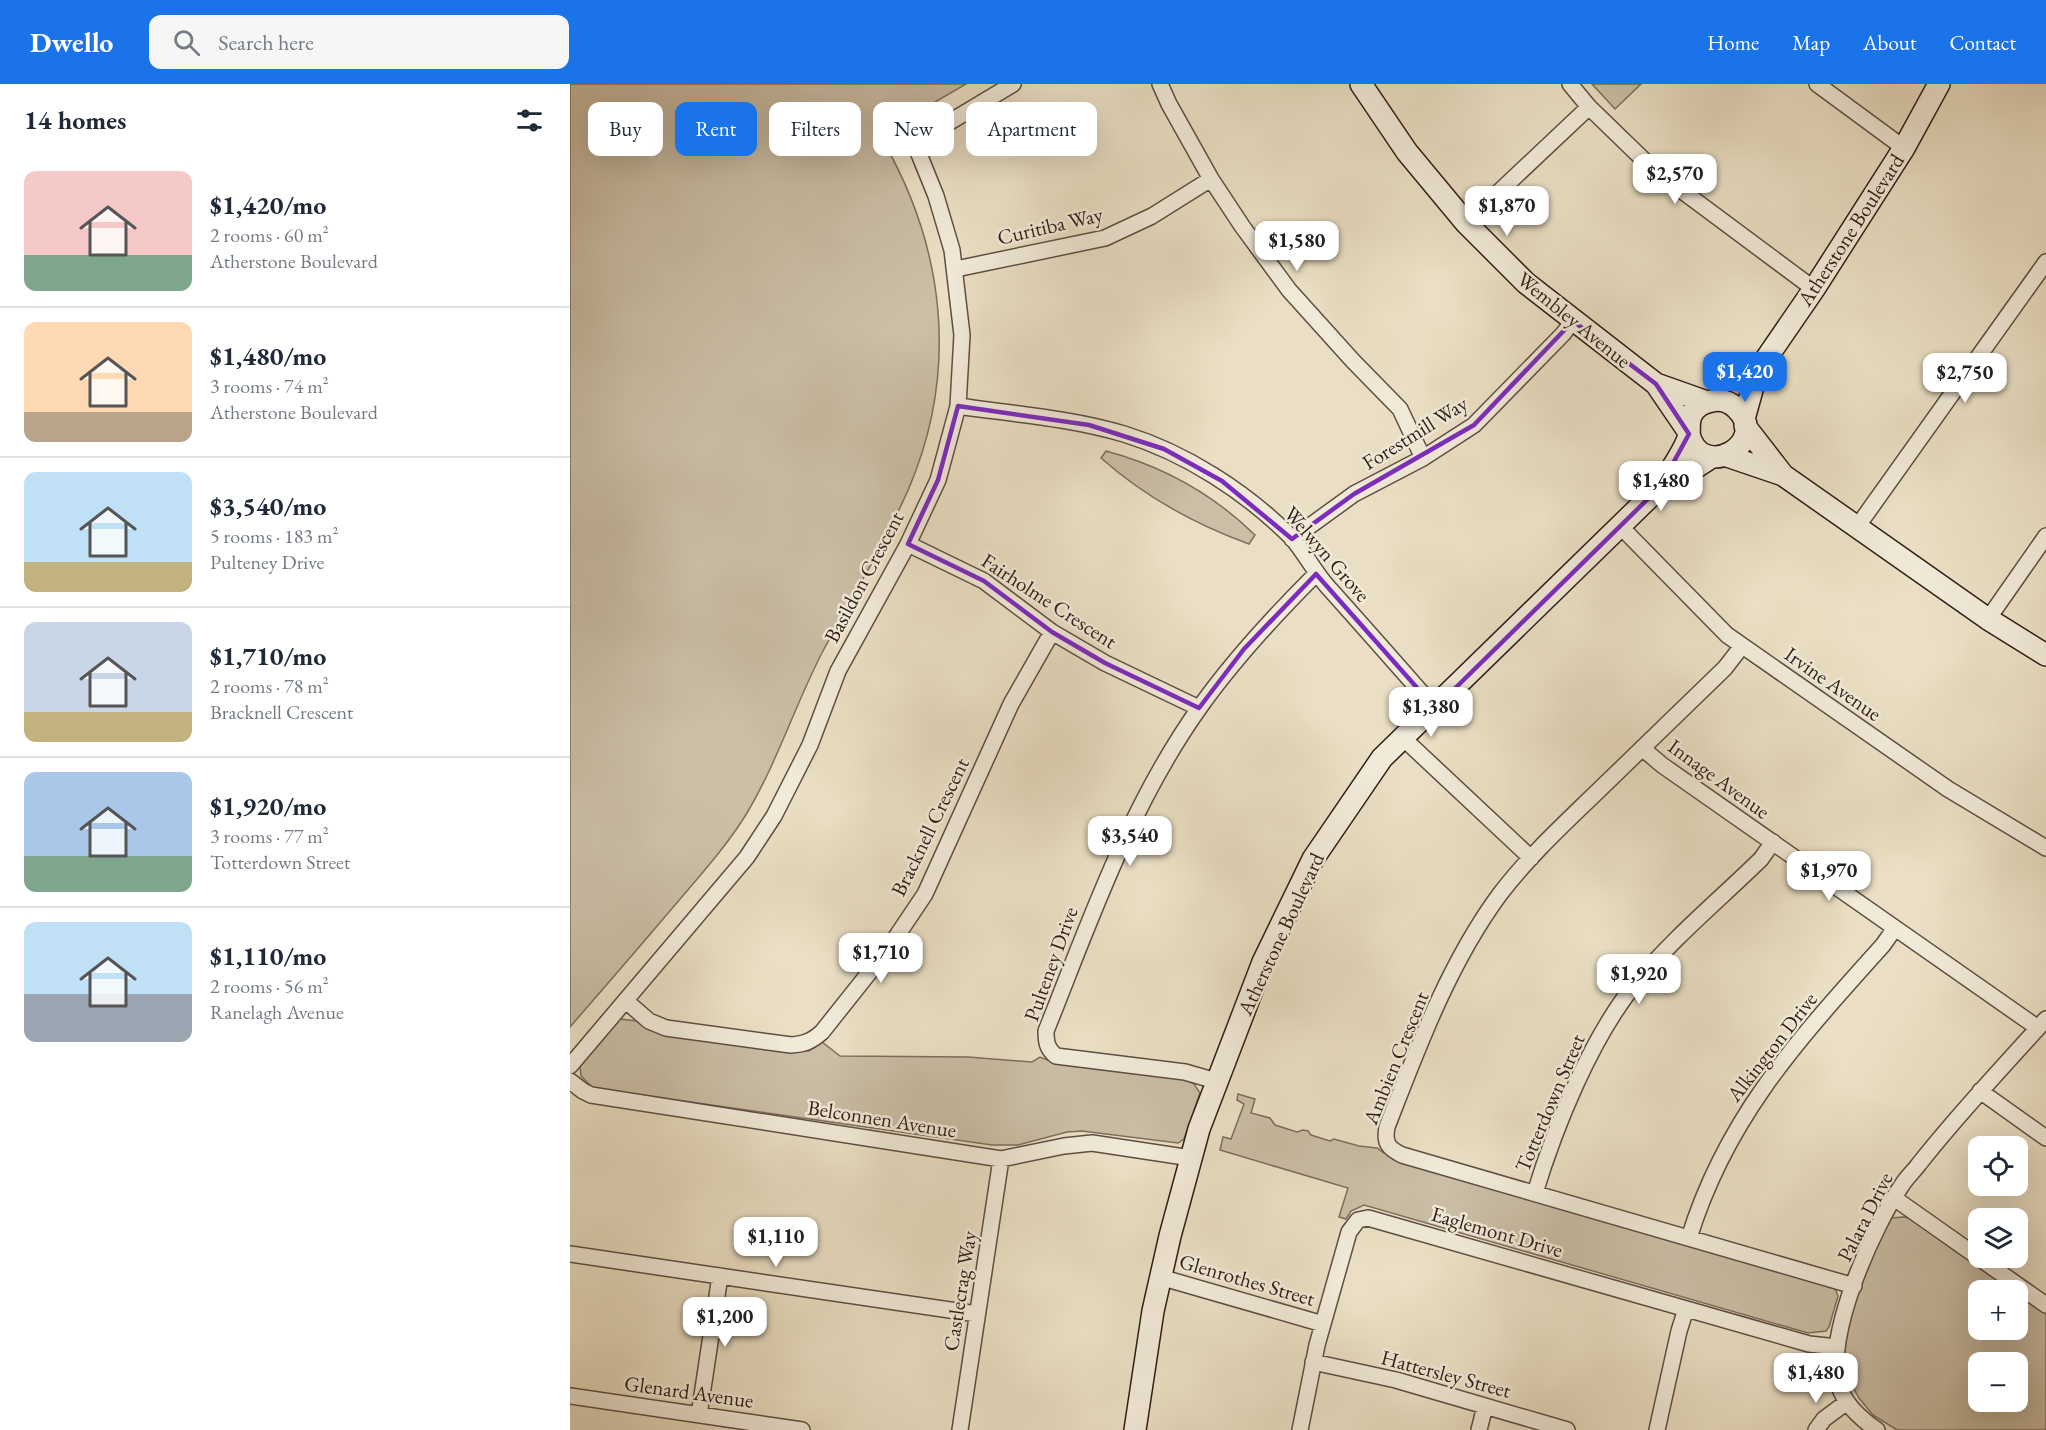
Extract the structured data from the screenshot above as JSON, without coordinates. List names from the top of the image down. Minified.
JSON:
{"streets":{"street":["Curitiba Way","Atherstone Boulevard","Wembley Avenue","Forestmill Way","Welwyn Grove","Basildon Crescent","Fairholme Crescent","Irvine Avenue","Innage Avenue","Bracknell Crescent","Pulteney Drive","Alkington Drive","Ambien Crescent","Totterdown Street","Belconnen Avenue","Palara Drive","Eaglemont Drive","Glenrothes Street","Castlecrag Way","Hattersley Street","Glenard Avenue"]},"crossings":[["Curitiba Way","Basildon Crescent"],["Atherstone Boulevard","Wembley Avenue"],["Atherstone Boulevard","Welwyn Grove"],["Atherstone Boulevard","Irvine Avenue"],["Atherstone Boulevard","Pulteney Drive"],["Atherstone Boulevard","Belconnen Avenue"],["Atherstone Boulevard","Glenrothes Street"],["Wembley Avenue","Forestmill Way"],["Forestmill Way","Welwyn Grove"],["Welwyn Grove","Basildon Crescent"],["Welwyn Grove","Pulteney Drive"],["Basildon Crescent","Fairholme Crescent"],["Basildon Crescent","Bracknell Crescent"],["Fairholme Crescent","Bracknell Crescent"],["Fairholme Crescent","Pulteney Drive"],["Irvine Avenue","Ambien Crescent"],["Innage Avenue","Alkington Drive"],["Innage Avenue","Ambien Crescent"],["Innage Avenue","Totterdown Street"],["Innage Avenue","Palara Drive"],["Alkington Drive","Ambien Crescent"],["Ambien Crescent","Totterdown Street"],["Ambien Crescent","Palara Drive"],["Belconnen Avenue","Castlecrag Way"],["Palara Drive","Eaglemont Drive"],["Eaglemont Drive","Glenrothes Street"],["Eaglemont Drive","Hattersley Street"]],"page":{"header":"Dwello","search":"Search here","nav":["Home","Map","About","Contact"],"heading":"14 homes","chip":["Buy","Rent","Filters","New","Apartment"],"price":["$2,570","$1,870","$1,580","$1,420","$2,750","$1,480","$1,380","$3,540","$1,970","$1,710","$1,920","$1,110","$1,200","$1,480"],"list":[{"name":"$1,420/mo","note":"2 rooms · 60 m² · Atherstone Boulevard"},{"name":"$1,480/mo","note":"3 rooms · 74 m² · Atherstone Boulevard"},{"name":"$3,540/mo","note":"5 rooms · 183 m² · Pulteney Drive"},{"name":"$1,710/mo","note":"2 rooms · 78 m² · Bracknell Crescent"},{"name":"$1,920/mo","note":"3 rooms · 77 m² · Totterdown Street"},{"name":"$1,110/mo","note":"2 rooms · 56 m² · Ranelagh Avenue"}],"map_buttons":["+","−"]}}
